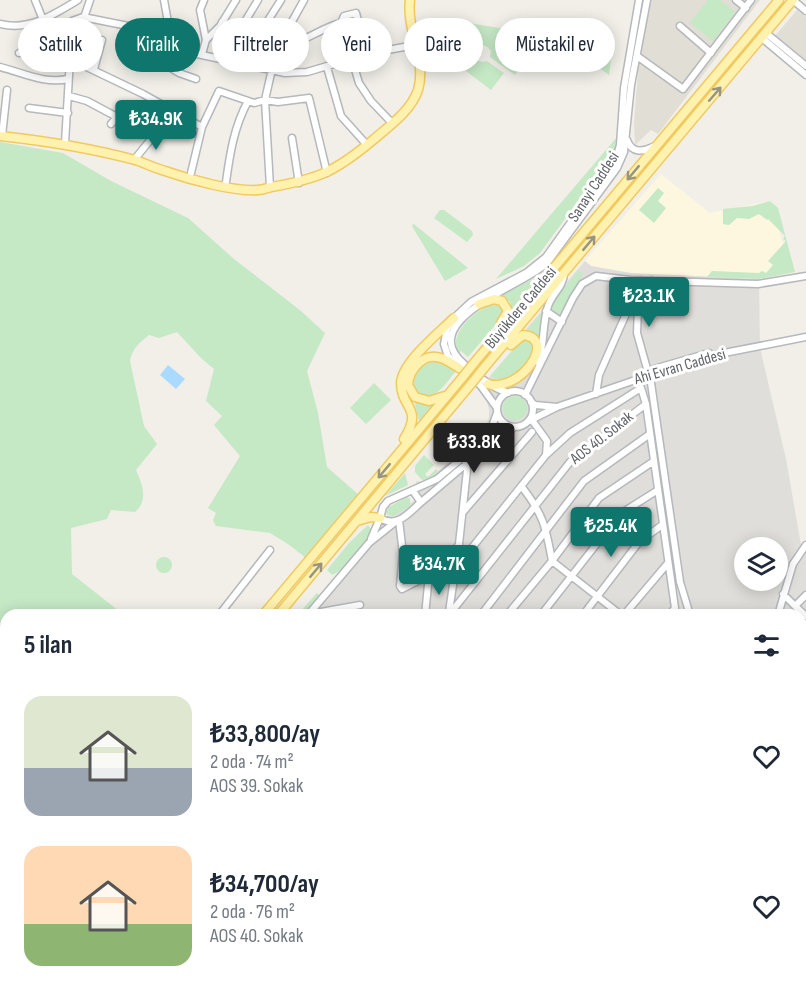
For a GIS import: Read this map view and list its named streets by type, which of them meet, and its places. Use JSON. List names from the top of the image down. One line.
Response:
{"streets":{"main road":["Büyükdere Caddesi"],"street":["Sanayi Caddesi","Ahi Evran Caddesi","AOS 40. Sokak"]},"crossings":[["Sanayi Caddesi","Ahi Evran Caddesi"]],"page":{"chip":["Satılık","Kiralık","Filtreler","Yeni","Daire","Müstakil ev"],"price":["₺34.9K","₺23.1K","₺33.8K","₺25.4K","₺34.7K"],"heading":"5 ilan","list":[{"name":"₺33,800/ay","note":"2 oda · 74 m² · AOS 39. Sokak"},{"name":"₺34,700/ay","note":"2 oda · 76 m² · AOS 40. Sokak"}]}}
